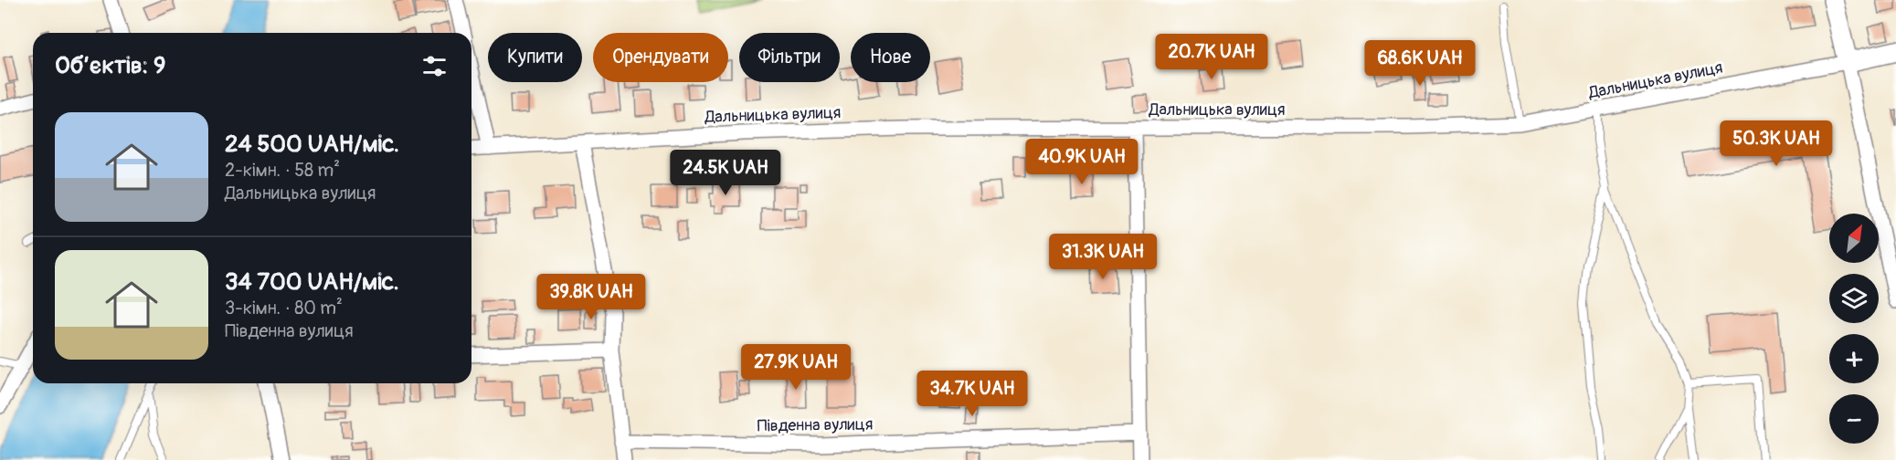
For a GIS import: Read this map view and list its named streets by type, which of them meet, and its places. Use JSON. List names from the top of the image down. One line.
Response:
{"streets":{"street":["Дальницька вулиця","Південна вулиця"]},"north":"top right","page":{"chip":["Купити","Орендувати","Фільтри","Нове"],"heading":"Об’єктів: 9","price":["20.7K UAH","68.6K UAH","50.3K UAH","40.9K UAH","24.5K UAH","31.3K UAH","39.8K UAH","27.9K UAH","34.7K UAH"],"list":[{"name":"24 500 UAH/міс.","note":"2-кімн. · 58 m² · Дальницька вулиця"},{"name":"34 700 UAH/міс.","note":"3-кімн. · 80 m² · Південна вулиця"}],"map_buttons":["+","−"]}}
